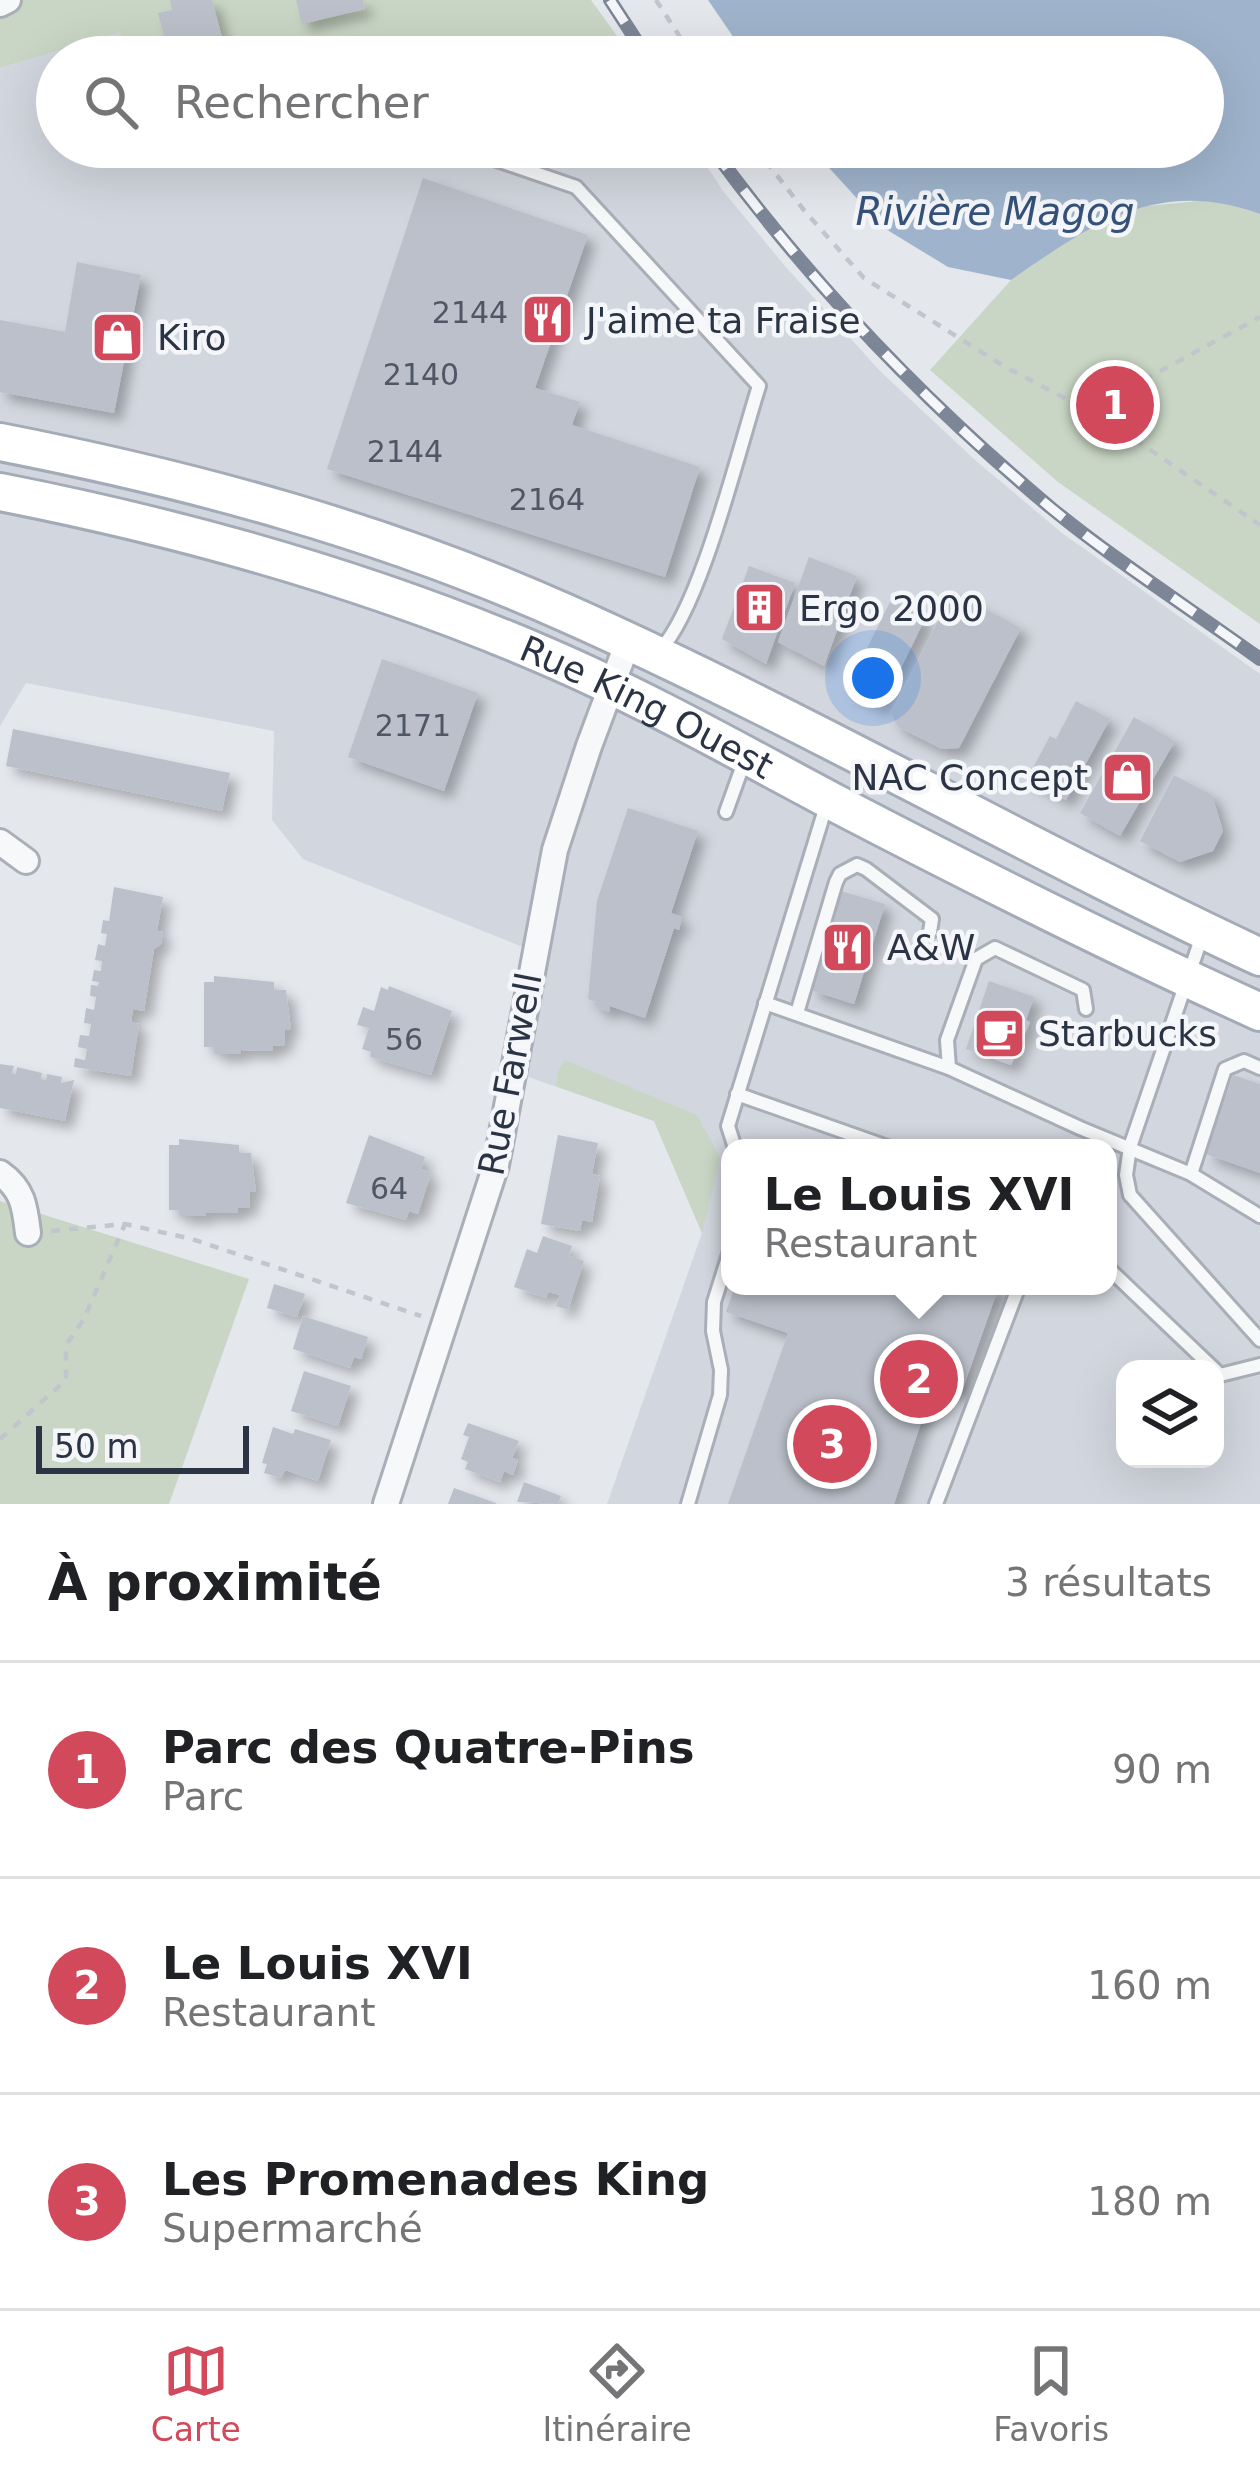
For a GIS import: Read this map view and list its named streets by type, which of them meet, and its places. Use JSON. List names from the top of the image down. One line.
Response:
{"streets":{"main road":["Rue King Ouest"],"street":["Rue Farwell"]},"crossings":[["Rue King Ouest","Rue Farwell"]],"water":["Rivière Magog"],"places":{"restaurant":["J'aime ta Fraise","A&W"],"shop":["Kiro","NAC Concept"],"building":["Ergo 2000"],"cafe":["Starbucks"]},"house_numbers":["2144","2140","2144","2164","2171","56","64"],"scale_bar":"50 m","page":{"search":"Rechercher","pins":["1","2","3"],"popup":["Le Louis XVI","Restaurant"],"scale":"50 m","heading":["À proximité","3 résultats"],"list":[{"mark":"1","name":"Parc des Quatre-Pins","note":"Parc","value":"90 m"},{"mark":"2","name":"Le Louis XVI","note":"Restaurant","value":"160 m"},{"mark":"3","name":"Les Promenades King","note":"Supermarché","value":"180 m"}],"nav":["Carte","Itinéraire","Favoris"]}}
